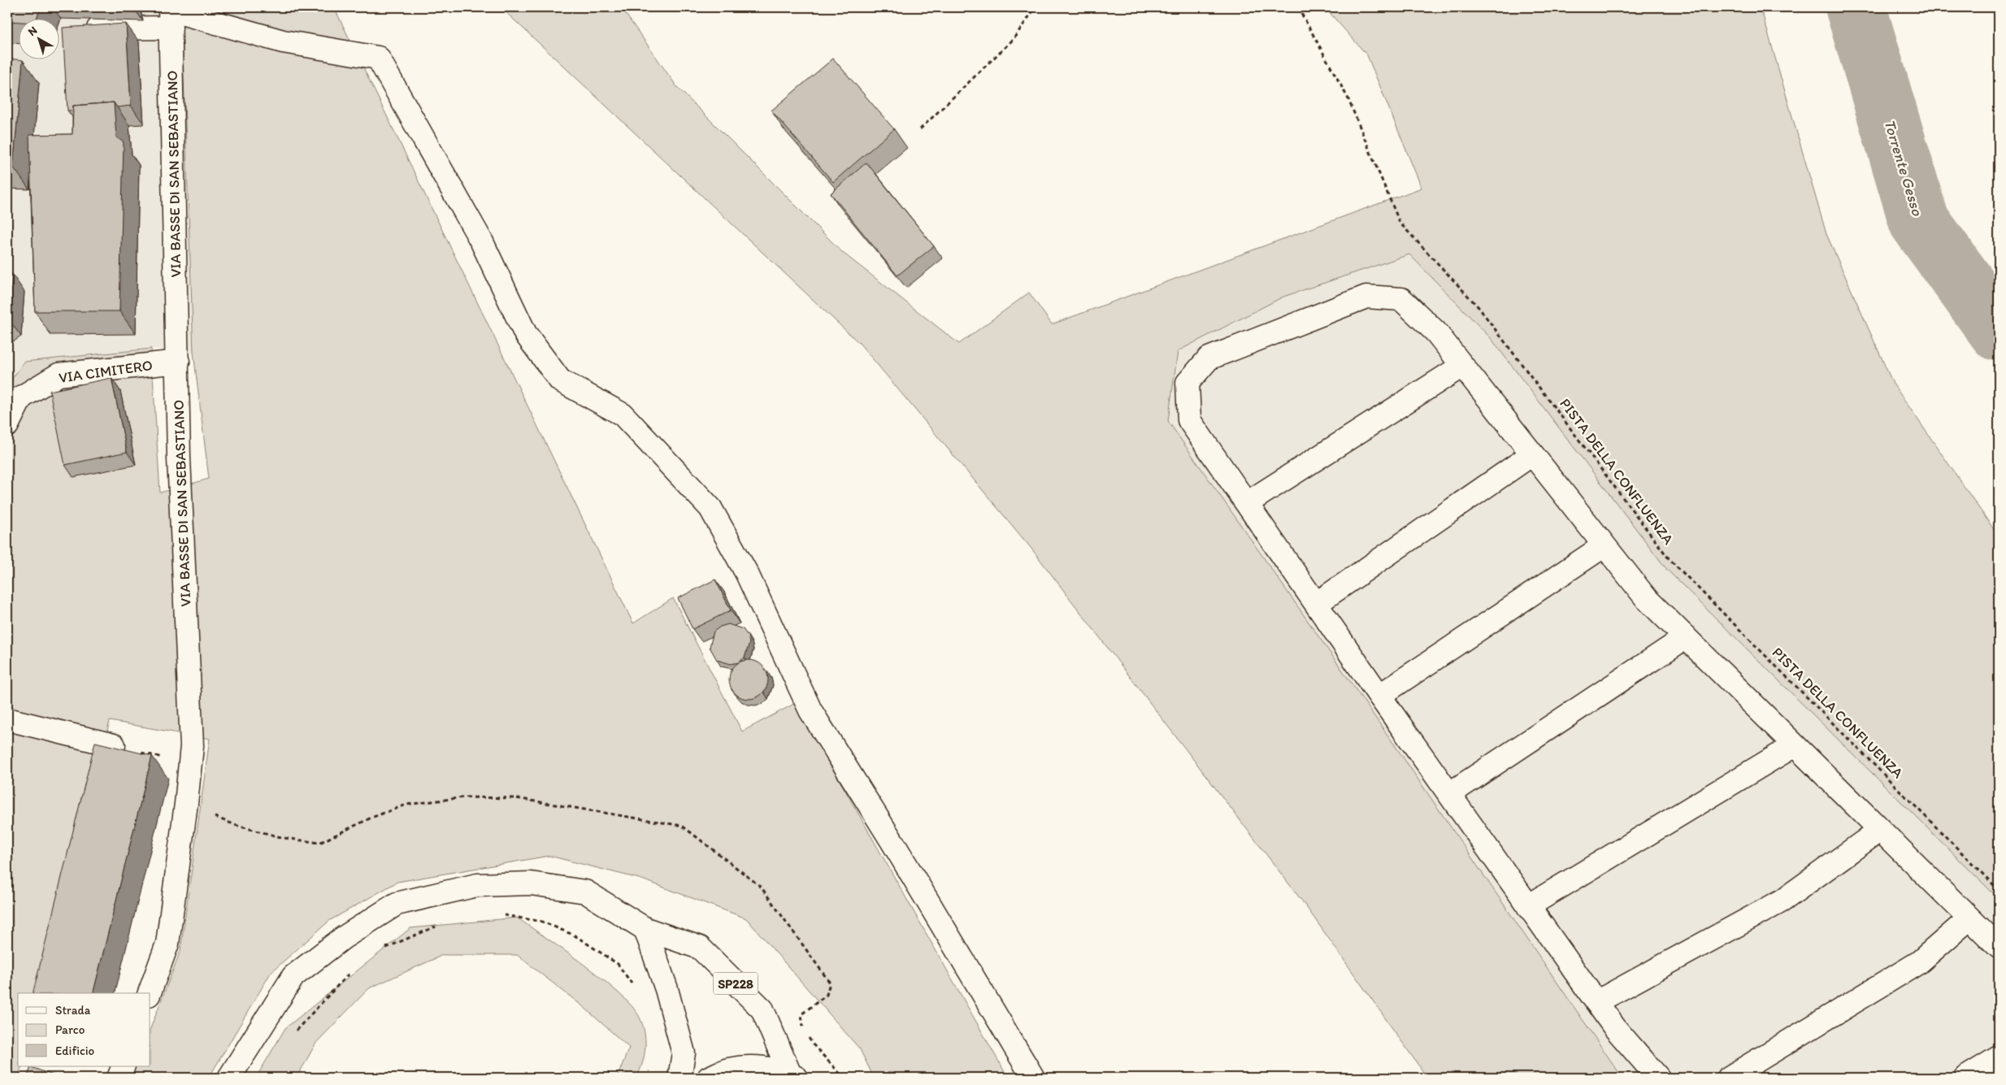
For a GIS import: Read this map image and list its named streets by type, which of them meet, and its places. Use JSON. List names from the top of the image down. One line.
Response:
{"streets":{"street":["VIA BASSE DI SAN SEBASTIANO","VIA CIMITERO","SP228"],"path":["PISTA DELLA CONFLUENZA"]},"crossings":[["VIA BASSE DI SAN SEBASTIANO","VIA CIMITERO"]],"water":["Torrente Gesso"],"legend":["Strada","Parco","Edificio"],"north":"top left"}
